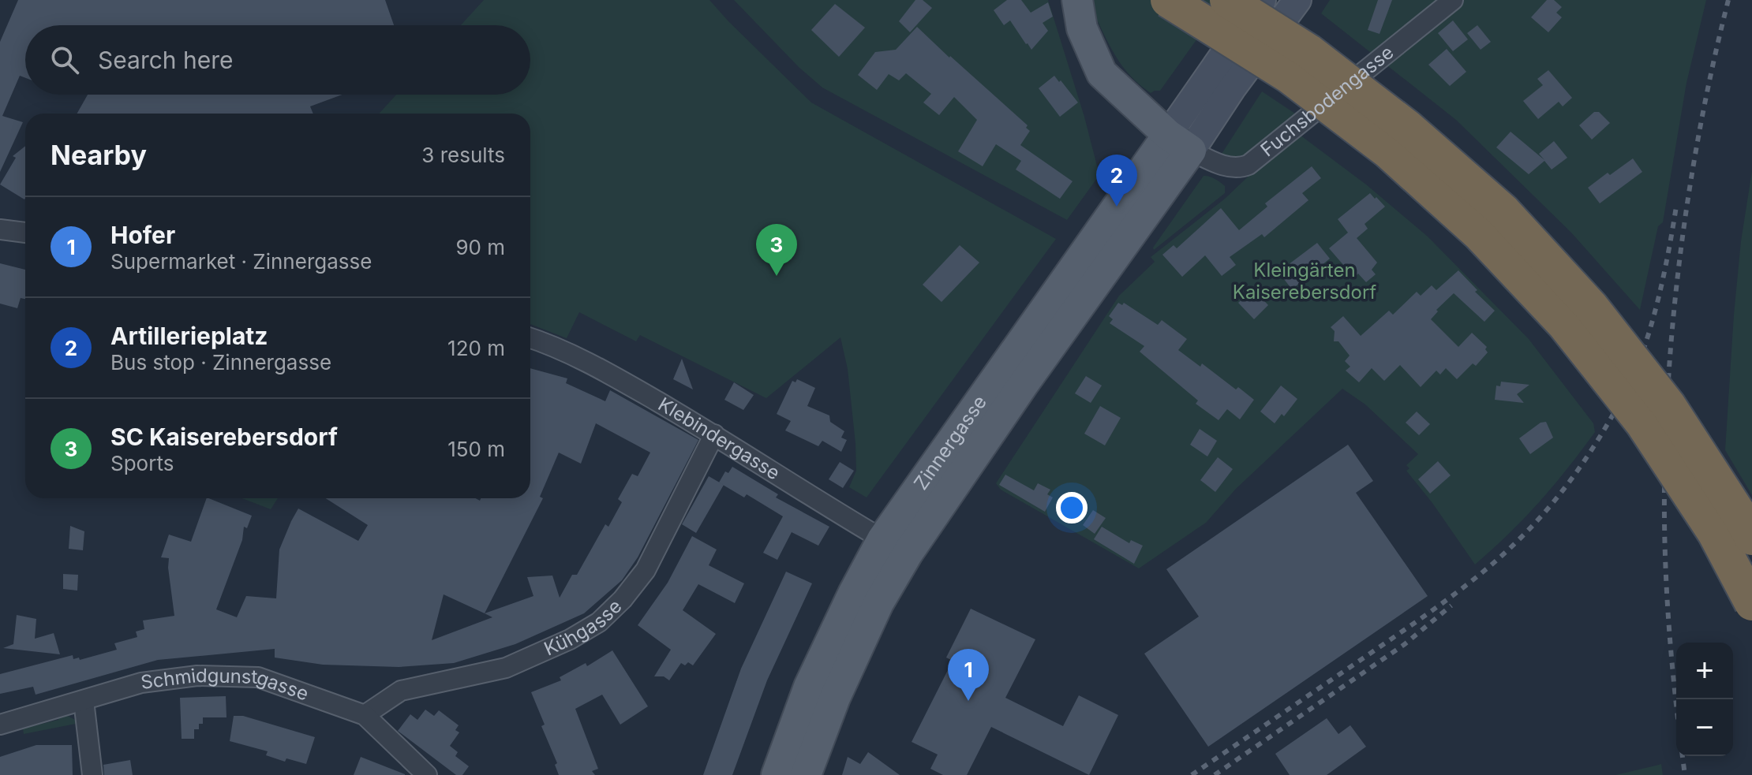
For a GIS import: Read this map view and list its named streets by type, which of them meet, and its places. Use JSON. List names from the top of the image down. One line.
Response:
{"streets":{"main road":["Zinnergasse"],"street":["Fuchsbodengasse","Klebindergasse","Kühgasse","Schmidgunstgasse"]},"crossings":[["Fuchsbodengasse","Zinnergasse"],["Klebindergasse","Zinnergasse"],["Klebindergasse","Kühgasse"],["Kühgasse","Schmidgunstgasse"]],"parks":["Kleingärten Kaiserebersdorf"],"page":{"search":"Search here","heading":["Nearby","3 results"],"pins":["2","3","1"],"list":[{"mark":"1","name":"Hofer","note":"Supermarket · Zinnergasse","value":"90 m"},{"mark":"2","name":"Artillerieplatz","note":"Bus stop · Zinnergasse","value":"120 m"},{"mark":"3","name":"SC Kaiserebersdorf","note":"Sports","value":"150 m"}],"map_buttons":["+","−"]}}
